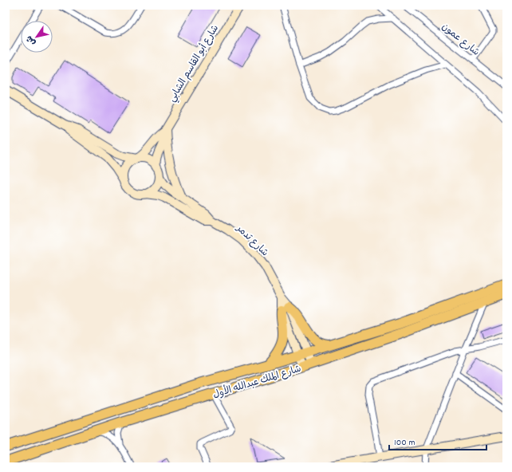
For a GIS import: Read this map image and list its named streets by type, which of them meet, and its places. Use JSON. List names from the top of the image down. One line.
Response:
{"streets":{"main road":["شارع الملك عبدالله الأول"],"street":["شارع عمون","شارع أبو القاسم الشابي","شارع تدمر"]},"crossings":[["شارع أبو القاسم الشابي","شارع تدمر"],["شارع تدمر","شارع الملك عبدالله الأول"]],"scale_bar":"100 m","north":"bottom left"}
